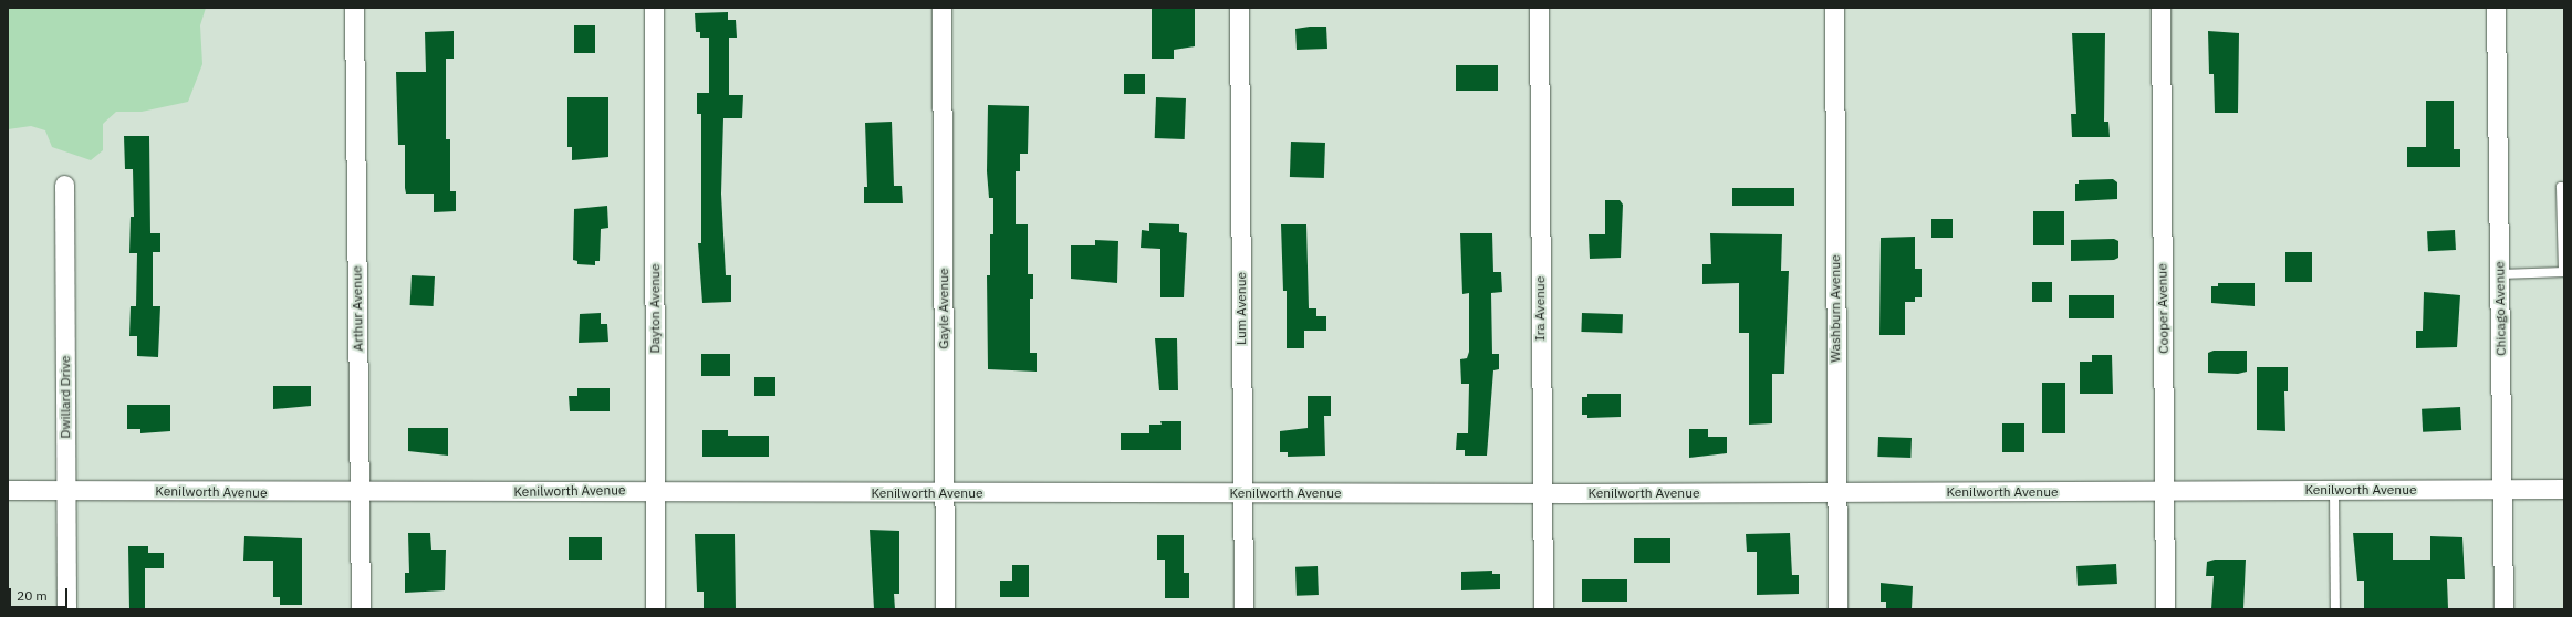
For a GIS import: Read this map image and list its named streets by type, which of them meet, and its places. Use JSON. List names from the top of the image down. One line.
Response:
{"streets":{"street":["Arthur Avenue","Dayton Avenue","Gayle Avenue","Lum Avenue","Ira Avenue","Washburn Avenue","Cooper Avenue","Chicago Avenue","Dwillard Drive","Kenilworth Avenue"]},"crossings":[["Arthur Avenue","Kenilworth Avenue"],["Dayton Avenue","Kenilworth Avenue"],["Gayle Avenue","Kenilworth Avenue"],["Lum Avenue","Kenilworth Avenue"],["Ira Avenue","Kenilworth Avenue"],["Washburn Avenue","Kenilworth Avenue"],["Cooper Avenue","Kenilworth Avenue"],["Chicago Avenue","Kenilworth Avenue"],["Dwillard Drive","Kenilworth Avenue"]],"scale_bar":"20 m"}
